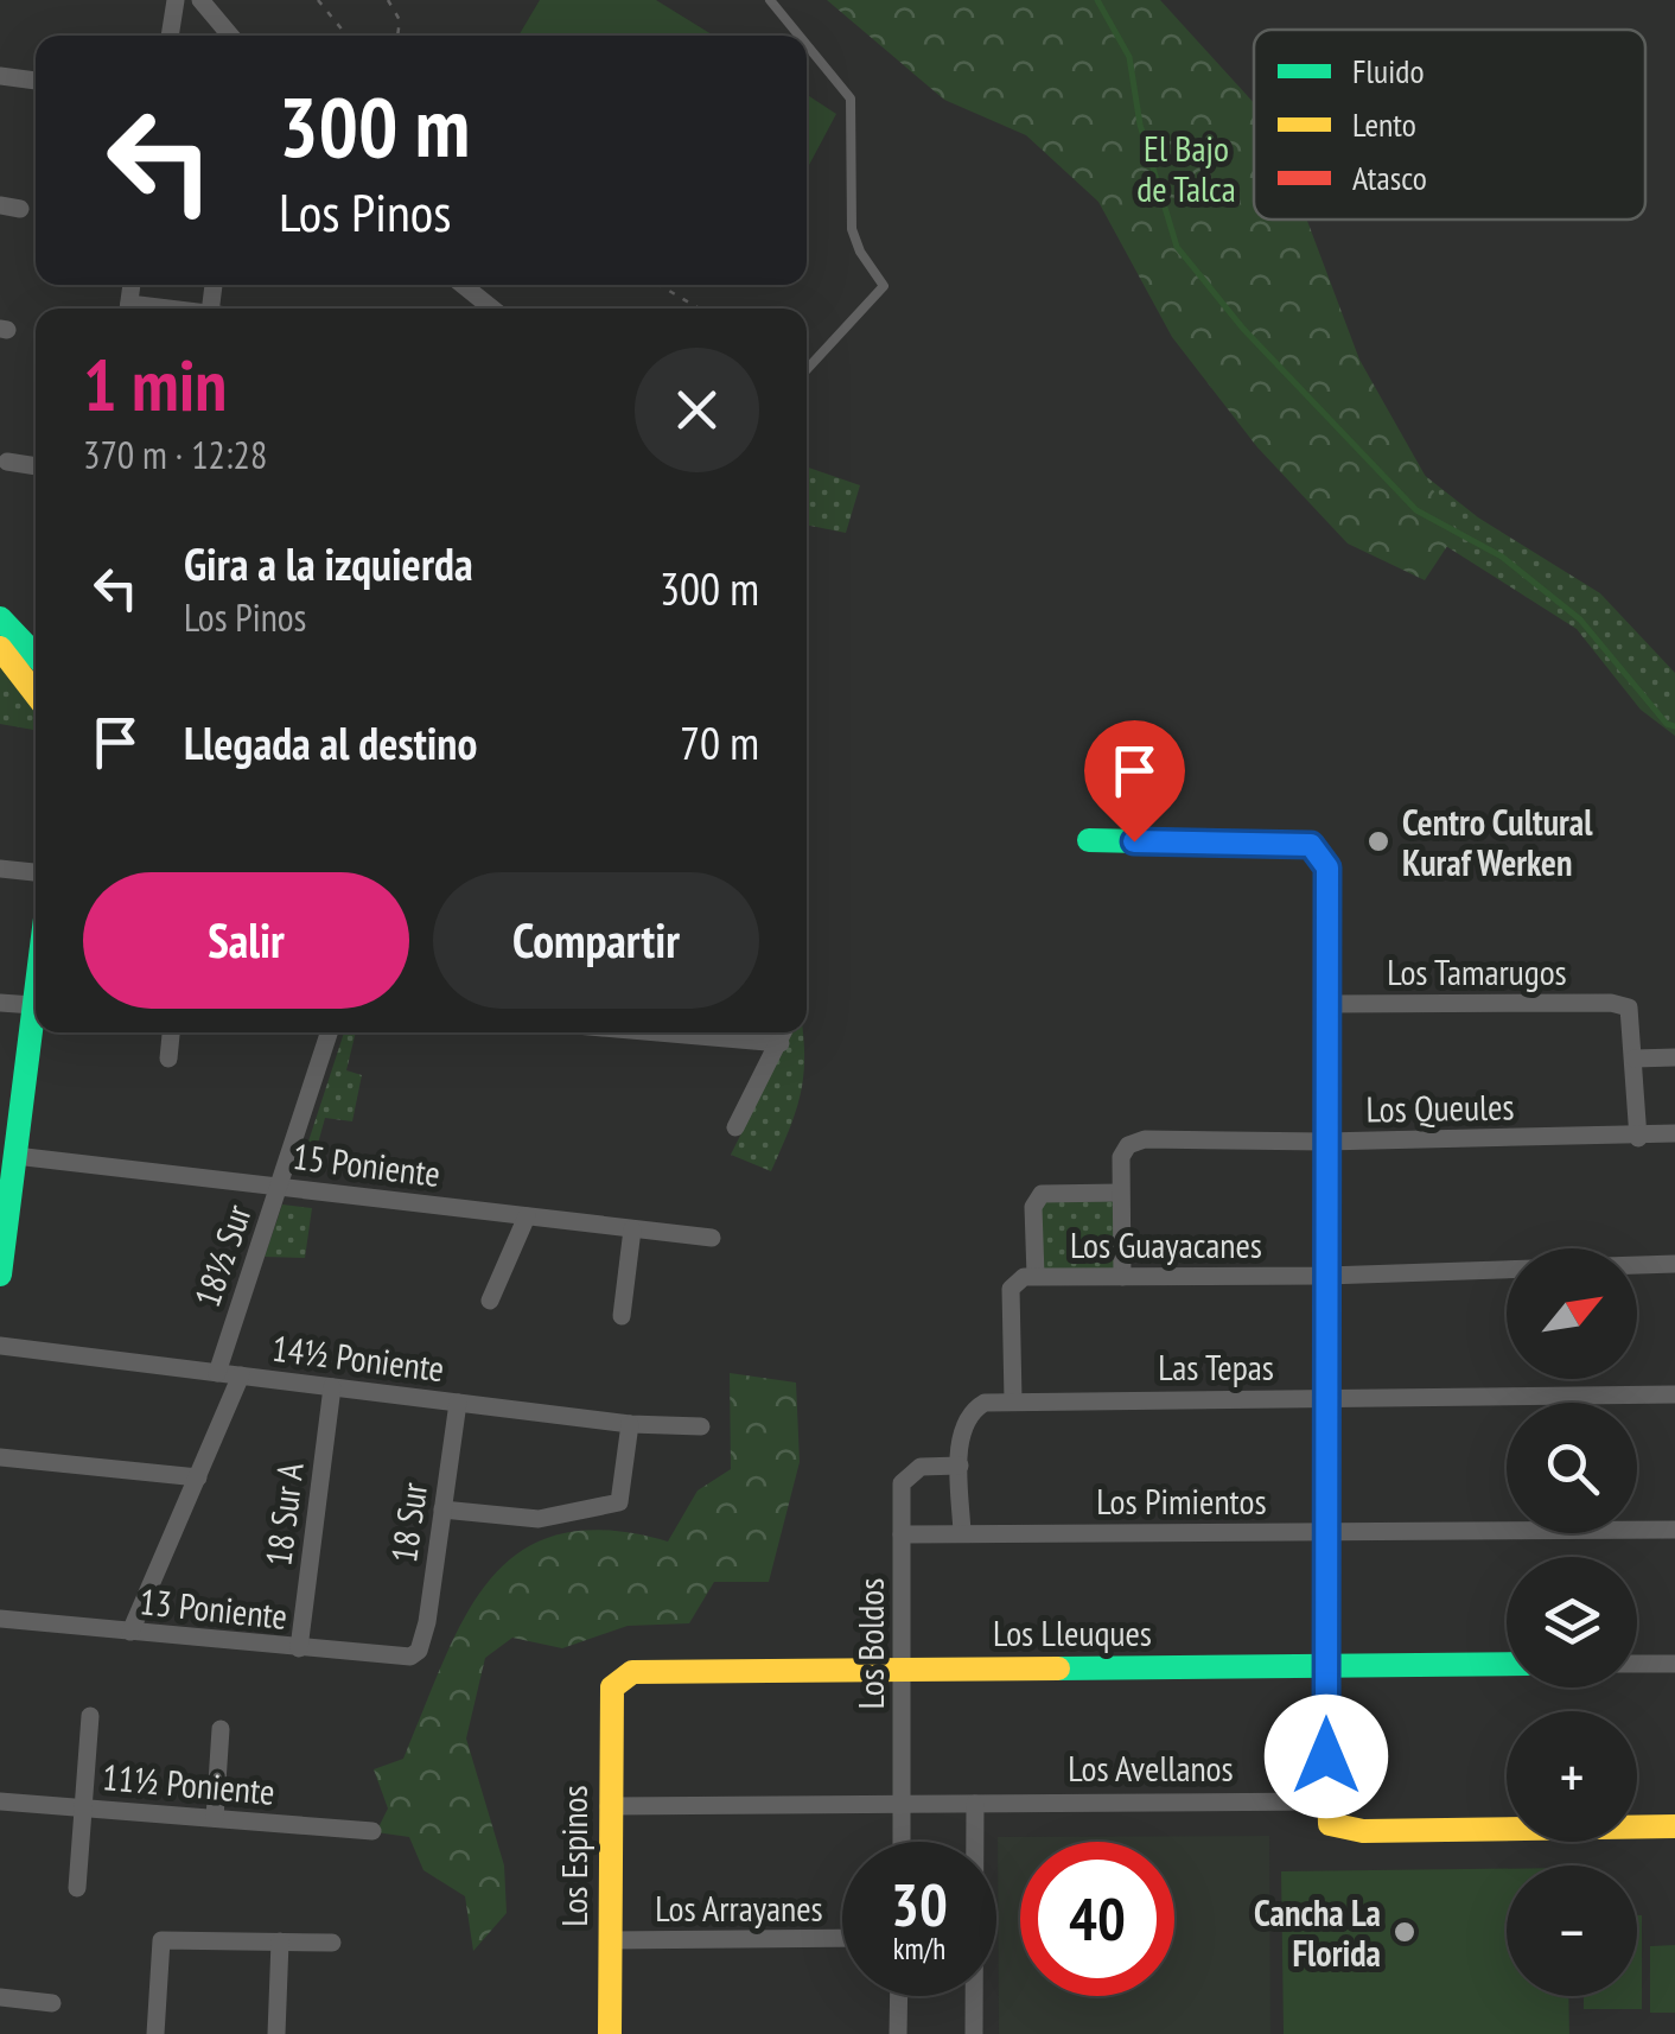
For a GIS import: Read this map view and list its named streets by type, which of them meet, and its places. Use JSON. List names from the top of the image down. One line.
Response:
{"streets":{"street":["Los Tamarugos","Los Queules","15 Poniente","Los Guayacanes","18½ Sur","14½ Poniente","Las Tepas","Los Pimientos","18 Sur A","18 Sur","13 Poniente","Los Lleuques","Los Boldos","Los Avellanos","11½ Poniente","Los Espinos","Los Arrayanes"]},"crossings":[["Los Queules","Los Guayacanes"],["15 Poniente","18½ Sur"],["Los Guayacanes","Las Tepas"],["18½ Sur","14½ Poniente"],["14½ Poniente","18 Sur A"],["14½ Poniente","18 Sur"],["Las Tepas","Los Boldos"],["Los Pimientos","Los Boldos"],["18 Sur A","13 Poniente"],["18 Sur","13 Poniente"],["Los Lleuques","Los Boldos"],["Los Lleuques","Los Espinos"],["Los Boldos","Los Avellanos"],["Los Avellanos","Los Espinos"],["Los Espinos","Los Arrayanes"]],"parks":["El Bajo de Talca"],"places":["Centro Cultural Kuraf Werken","Cancha La Florida"],"legend":["Fluido","Lento","Atasco"],"north":"top right","page":{"turn":["300 m","Los Pinos"],"heading":["1 min","370 m · 12:28"],"list":[{"name":"Gira a la izquierda","note":"Los Pinos","value":"300 m"},{"name":"Llegada al destino","value":"70 m"}],"buttons":["Salir","Compartir"],"map_buttons":["+","−"],"speed":"30 km/h","limit":"40"}}
